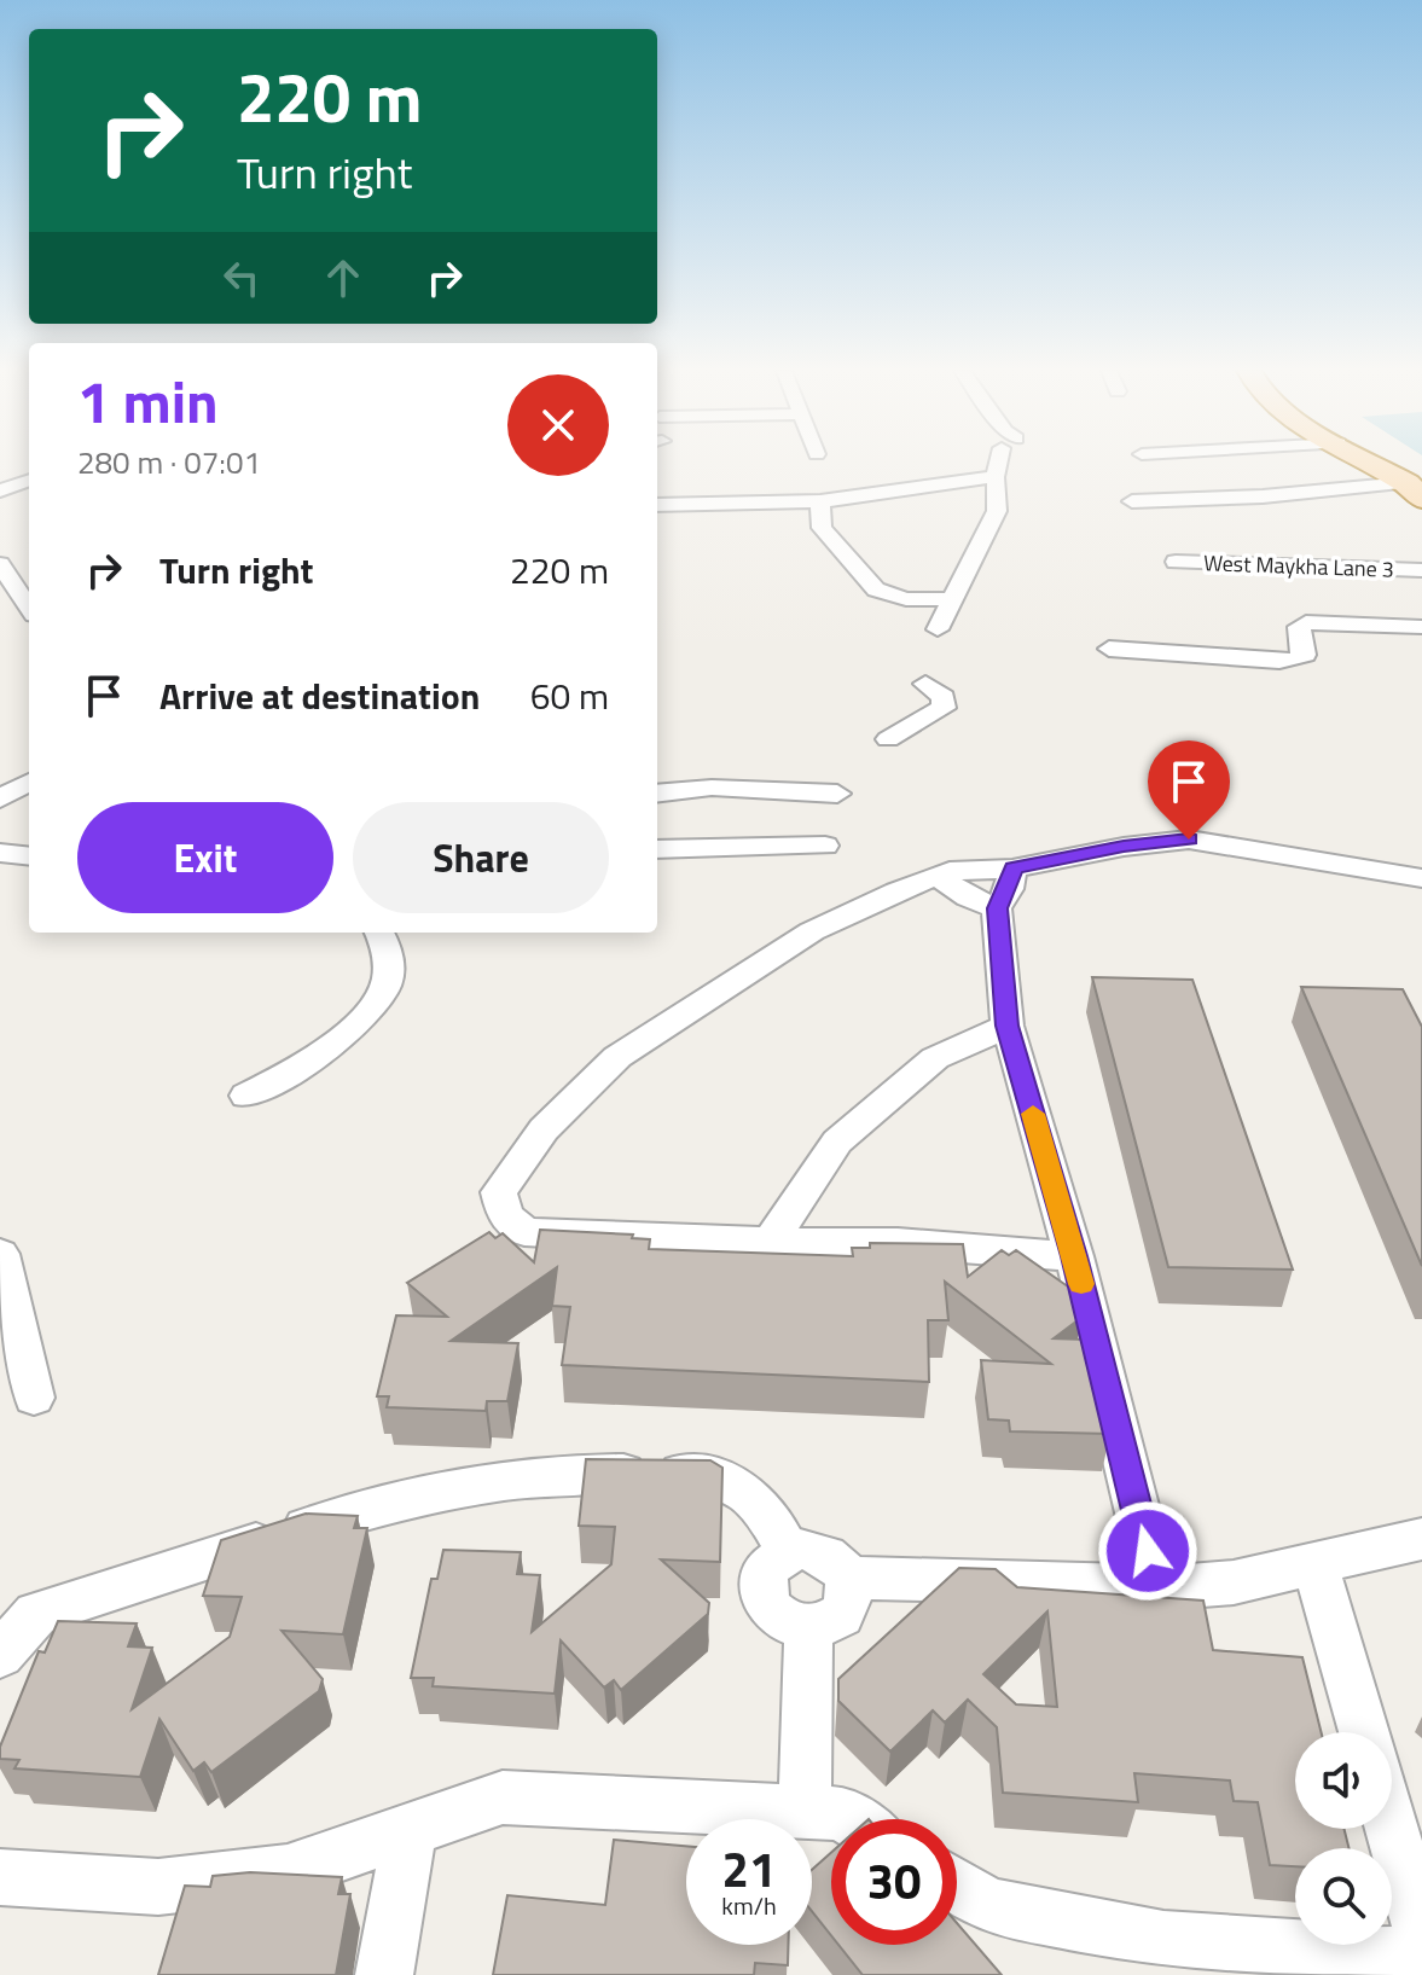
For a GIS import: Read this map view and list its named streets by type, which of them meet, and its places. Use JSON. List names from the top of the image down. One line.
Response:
{"streets":{"street":["West Maykha Lane 3"]},"page":{"turn":["220 m","Turn right"],"heading":["1 min","280 m · 07:01"],"list":[{"name":"Turn right","value":"220 m"},{"name":"Arrive at destination","value":"60 m"}],"buttons":["Exit","Share"],"speed":"21 km/h","limit":"30"}}
